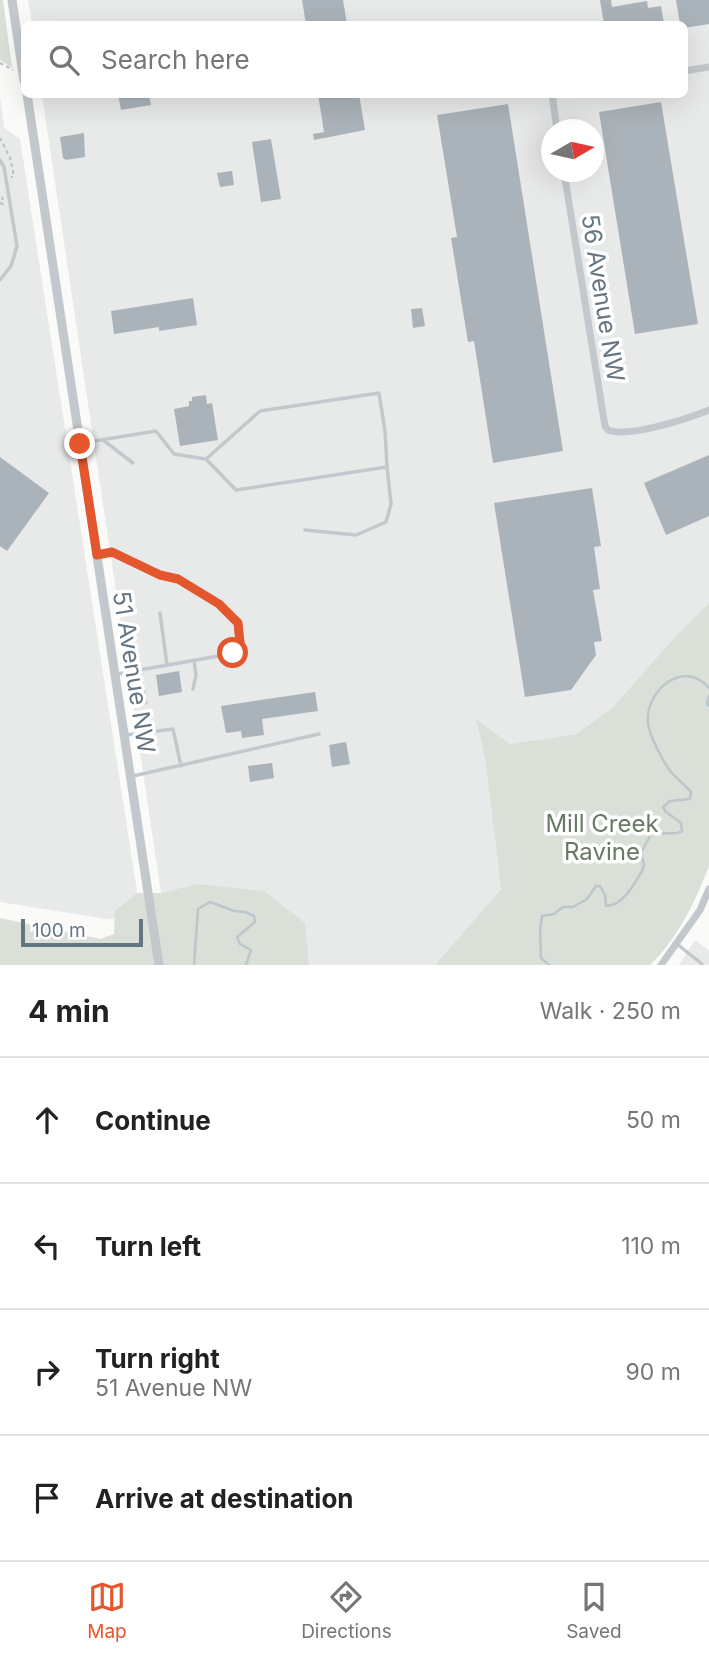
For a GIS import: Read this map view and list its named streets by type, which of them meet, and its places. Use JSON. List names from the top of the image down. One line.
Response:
{"streets":{"street":["56 Avenue NW","51 Avenue NW"]},"parks":["Mill Creek Ravine"],"scale_bar":"100 m","north":"right","page":{"search":"Search here","scale":"100 m","heading":["4 min","Walk · 250 m"],"list":[["Continue","50 m"],["Turn left","110 m"],["Turn right","51 Avenue NW","90 m"],"Arrive at destination"],"nav":["Map","Directions","Saved"]}}
